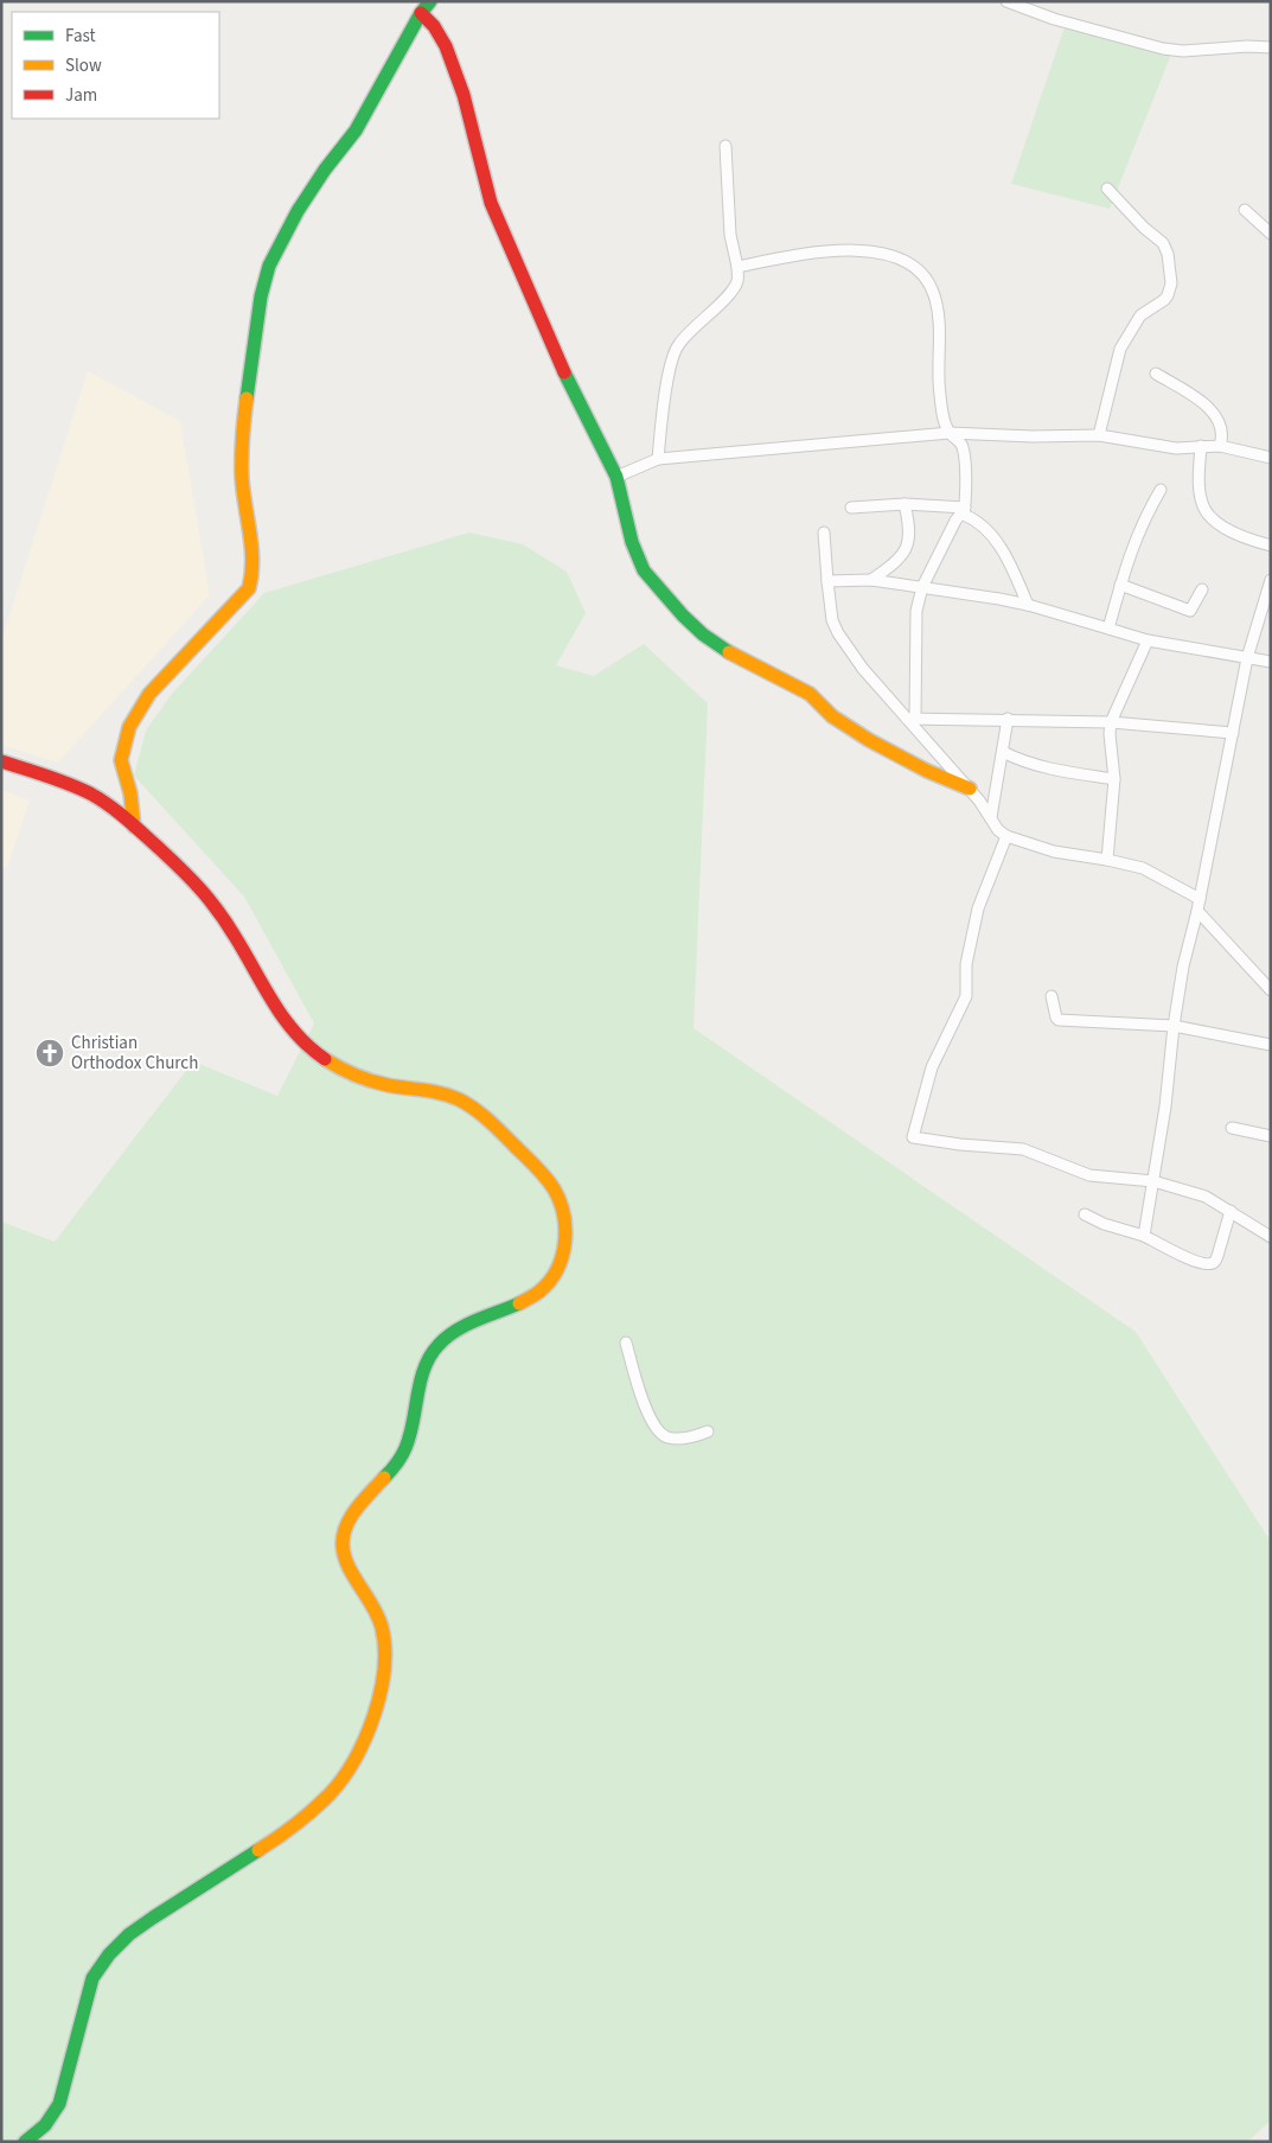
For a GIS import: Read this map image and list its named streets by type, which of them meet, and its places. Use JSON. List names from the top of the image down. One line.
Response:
{"places":{"church":["Christian Orthodox Church"]},"legend":["Fast","Slow","Jam"]}
